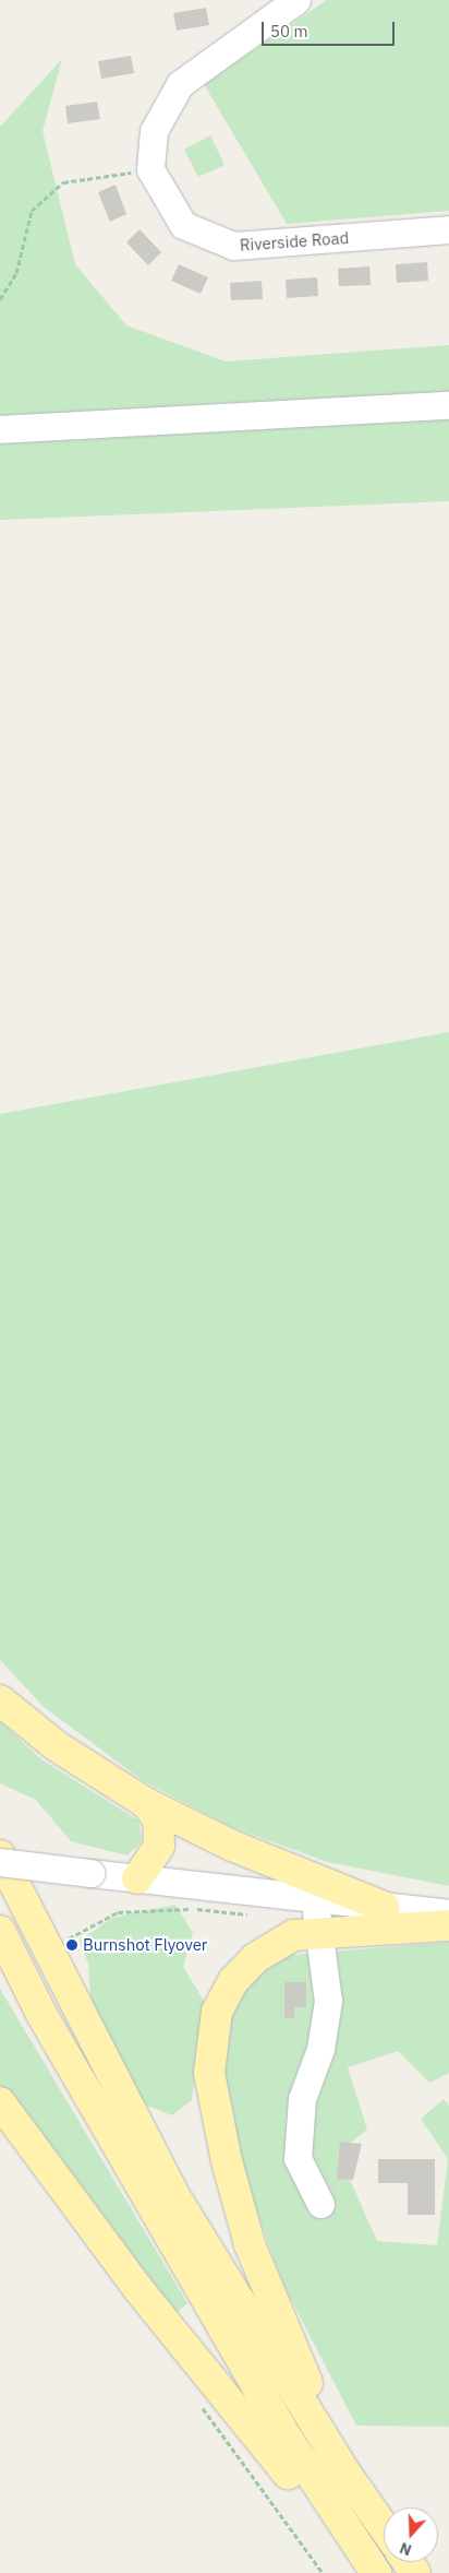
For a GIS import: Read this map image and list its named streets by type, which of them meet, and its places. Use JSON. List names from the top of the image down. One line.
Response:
{"streets":{"street":["Riverside Road"]},"places":["Burnshot Flyover"],"scale_bar":"50 m","north":"bottom"}
